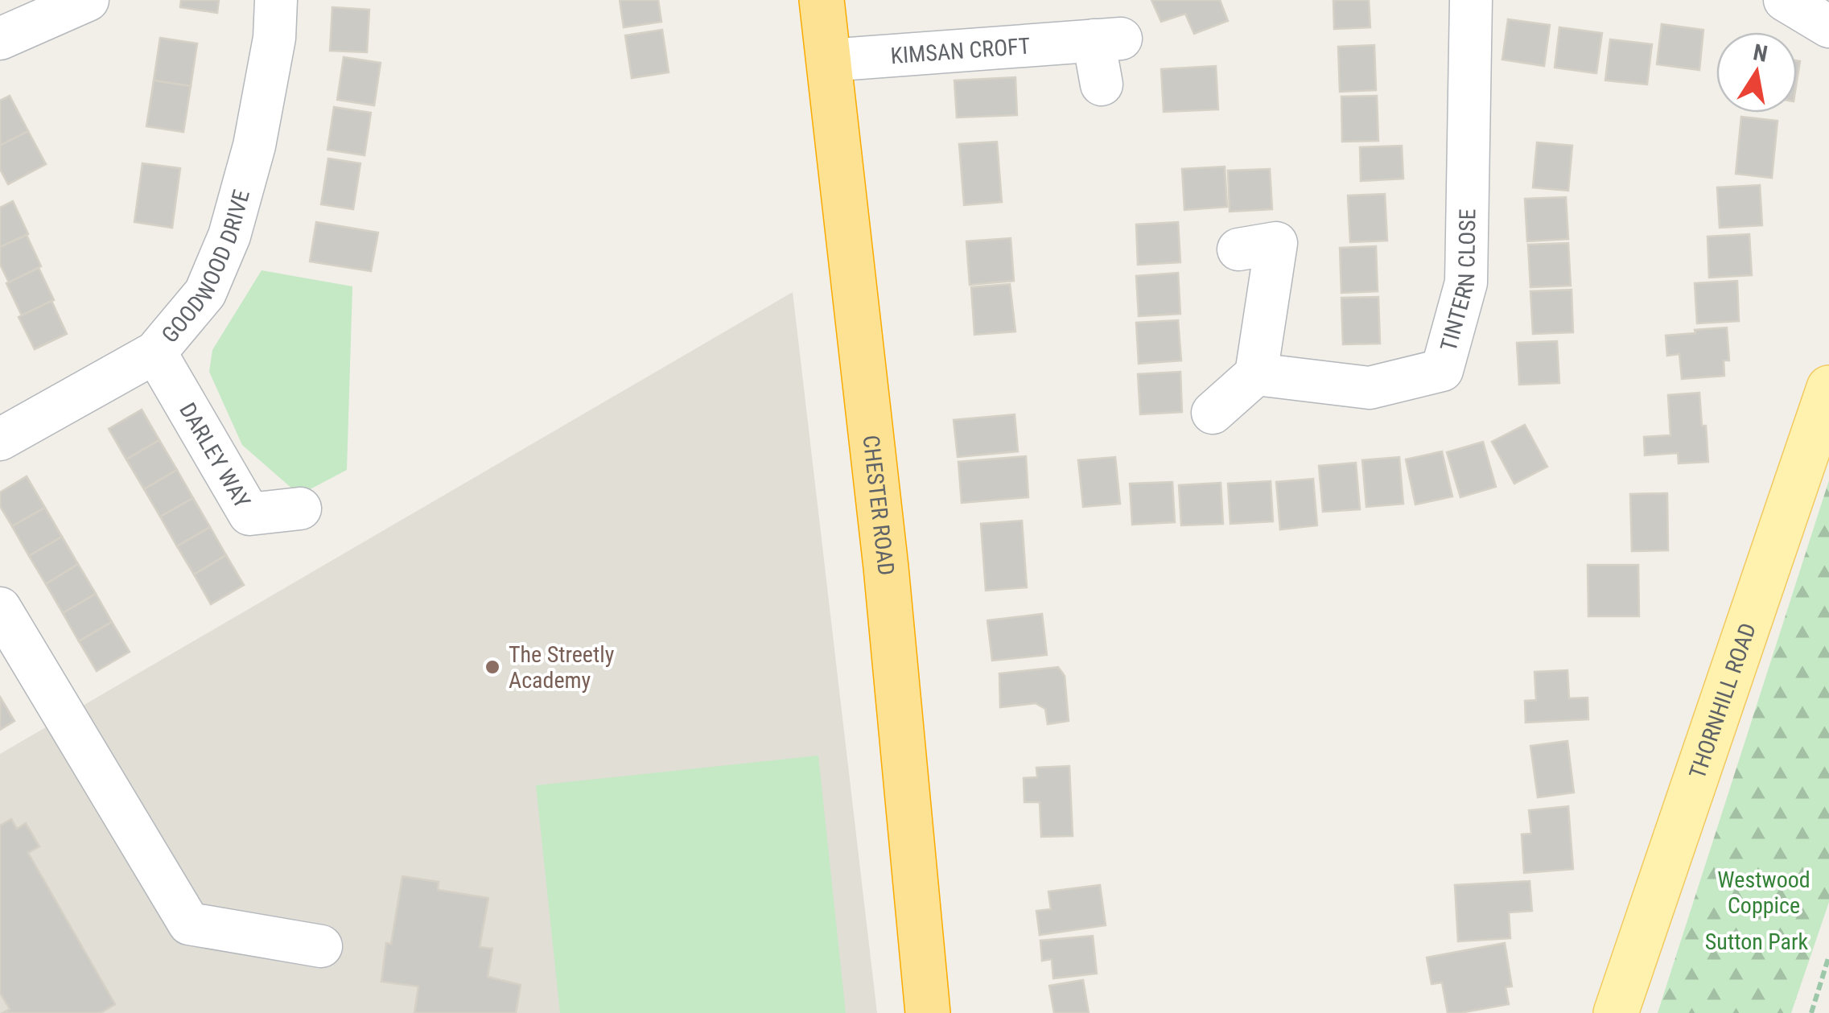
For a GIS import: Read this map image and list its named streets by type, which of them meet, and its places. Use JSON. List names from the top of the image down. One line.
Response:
{"streets":{"highway":["CHESTER ROAD"],"main road":["THORNHILL ROAD"],"street":["KIMSAN CROFT","GOODWOOD DRIVE","TINTERN CLOSE","DARLEY WAY"]},"crossings":[["KIMSAN CROFT","CHESTER ROAD"],["GOODWOOD DRIVE","DARLEY WAY"]],"parks":["Westwood Coppice","Sutton Park"],"places":["The Streetly Academy"],"north":"top"}
